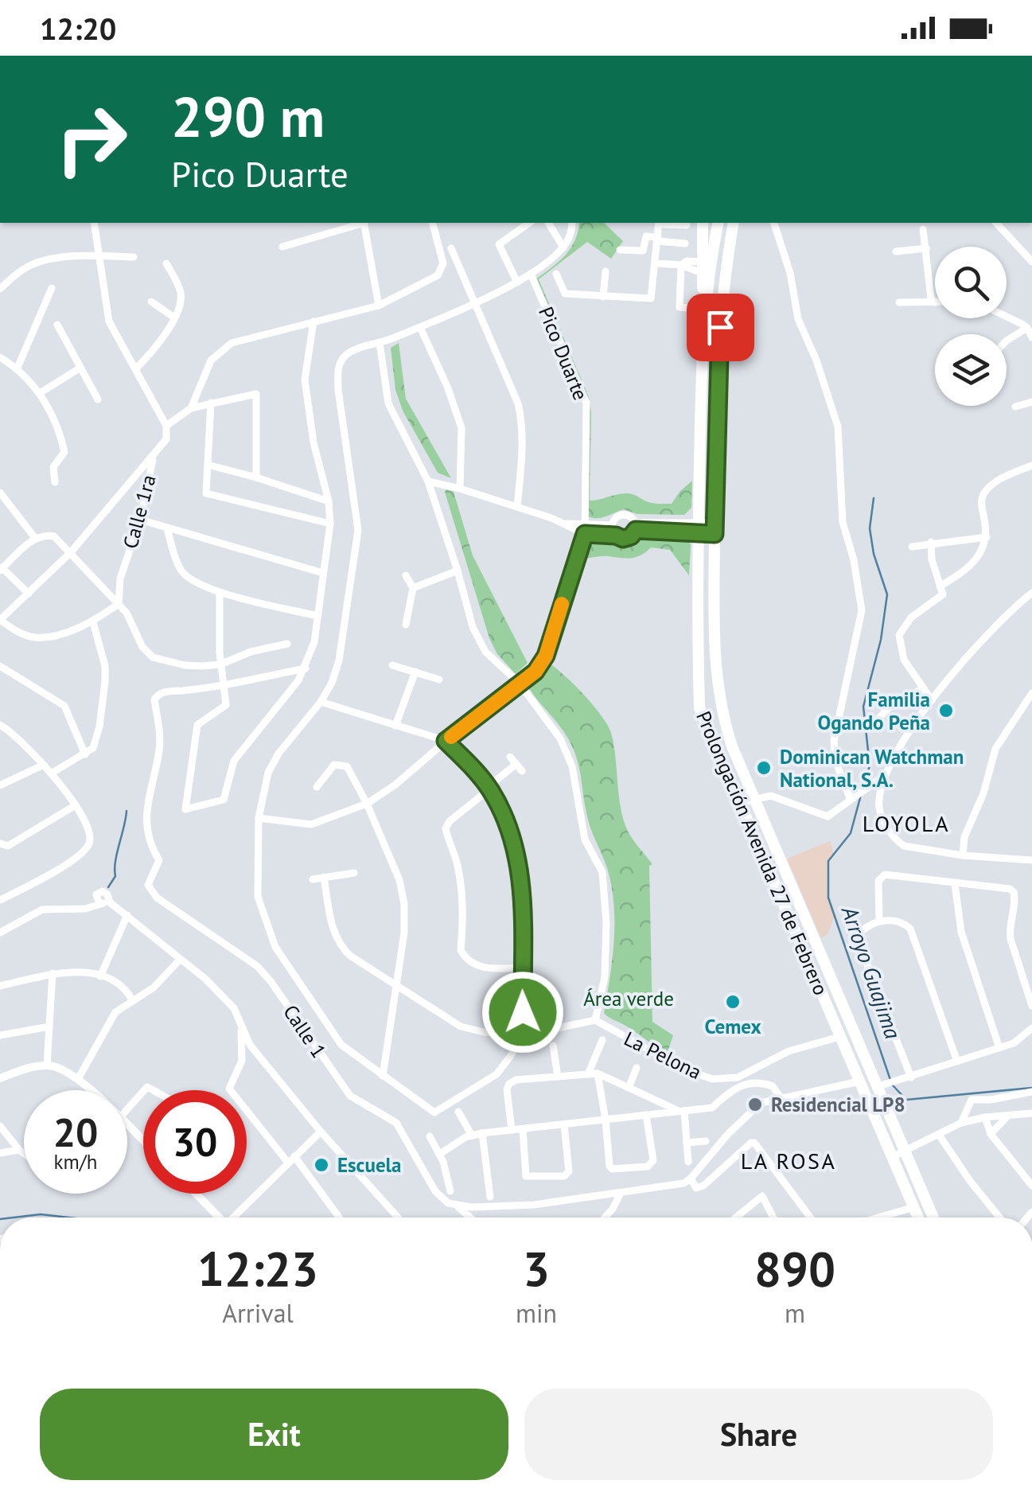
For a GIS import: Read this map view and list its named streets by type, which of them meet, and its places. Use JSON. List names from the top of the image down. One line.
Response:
{"streets":{"main road":["Prolongación Avenida 27 de Febrero"],"street":["Pico Duarte","Calle 1ra","Calle 1","La Pelona"]},"crossings":[["Prolongación Avenida 27 de Febrero","La Pelona"]],"districts":["LOYOLA","LA ROSA"],"water":["Arroyo Guajima"],"parks":["Área verde"],"places":["Familia Ogando Peña","Dominican Watchman National, S.A.","Cemex","Residencial LP8","Escuela"],"page":{"status":"12:20","turn":["290 m","Pico Duarte"],"speed":"20 km/h","limit":"30","eta":["12:23","Arrival","3","min","890","m"],"buttons":["Exit","Share"]}}
